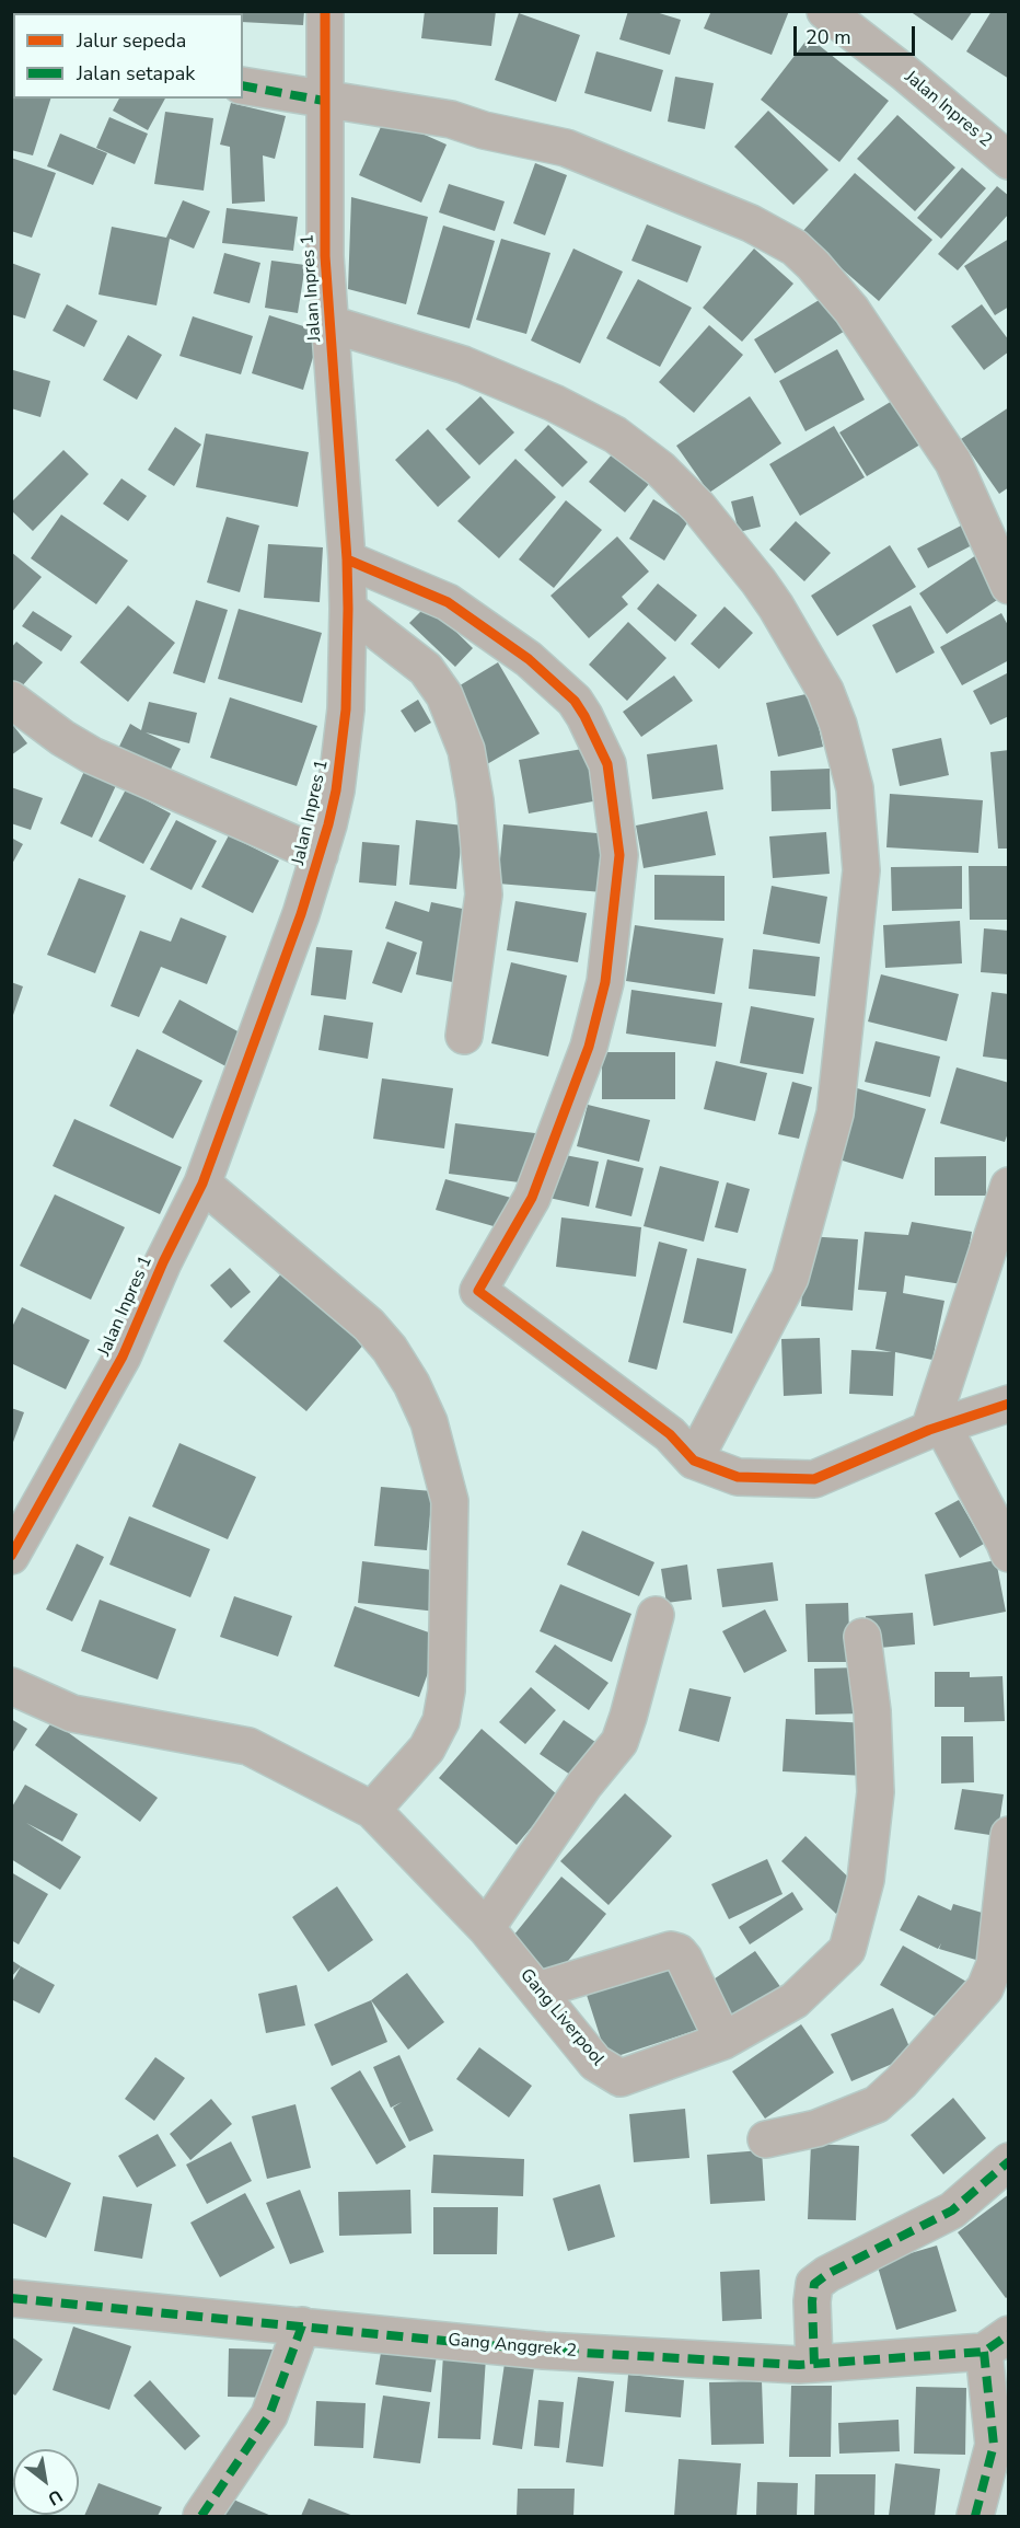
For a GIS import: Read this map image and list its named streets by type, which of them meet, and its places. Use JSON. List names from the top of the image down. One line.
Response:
{"streets":{"street":["Jalan Inpres 2","Jalan Inpres 1","Gang Liverpool","Gang Anggrek 2"]},"legend":["Jalur sepeda","Jalan setapak"],"scale_bar":"20 m","north":"bottom right"}
